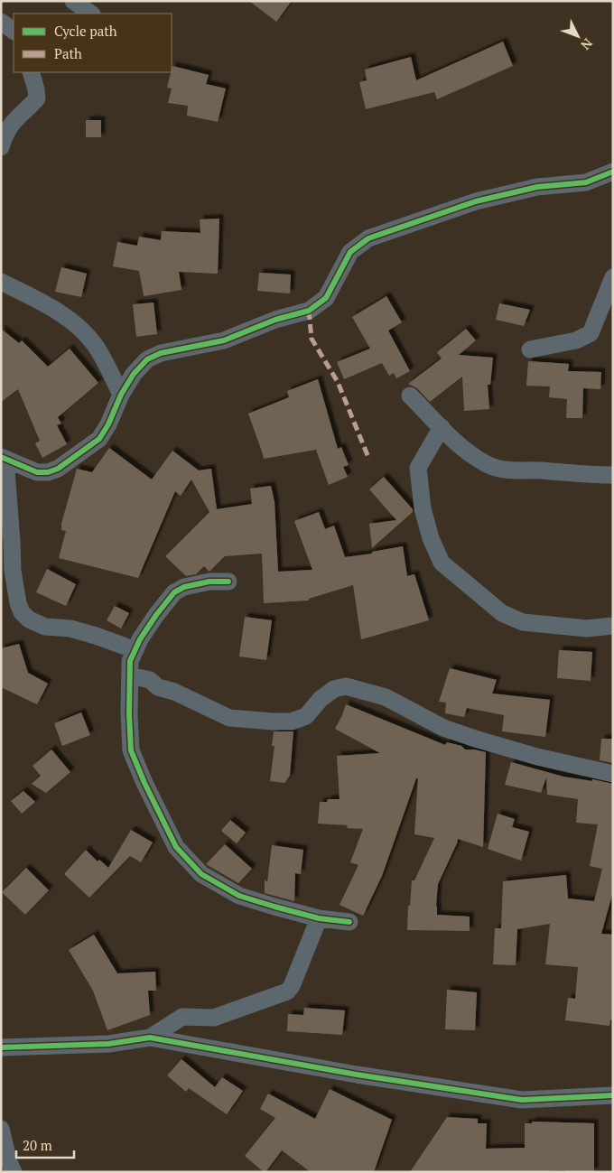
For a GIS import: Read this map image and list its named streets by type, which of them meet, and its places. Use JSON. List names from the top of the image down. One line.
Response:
{"legend":["Cycle path","Path"],"scale_bar":"20 m","north":"bottom right"}
